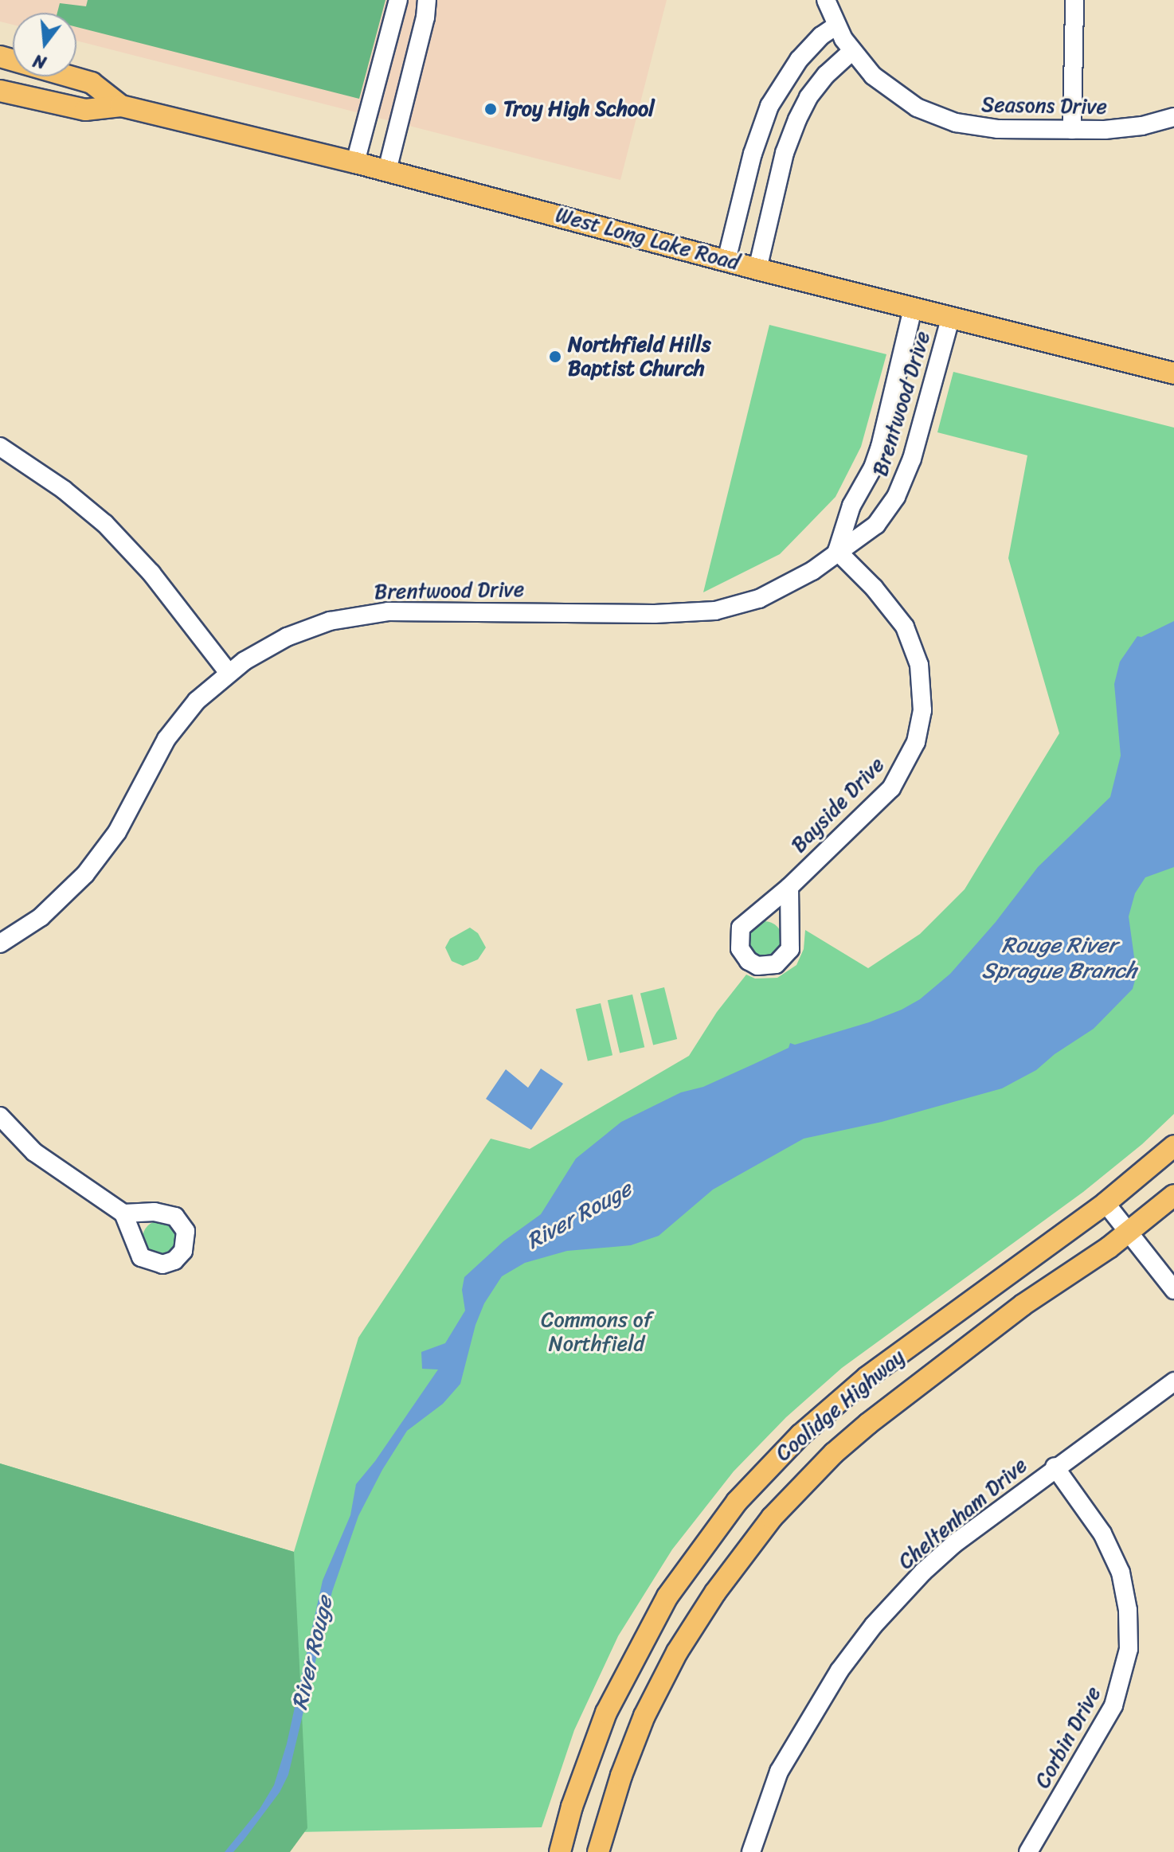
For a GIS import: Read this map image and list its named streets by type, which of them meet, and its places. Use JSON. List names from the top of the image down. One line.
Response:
{"streets":{"main road":["West Long Lake Road","Coolidge Highway"],"street":["Seasons Drive","Brentwood Drive","Bayside Drive","Cheltenham Drive","Corbin Drive"]},"crossings":[["West Long Lake Road","Brentwood Drive"],["Brentwood Drive","Bayside Drive"],["Cheltenham Drive","Corbin Drive"]],"water":["Rouge River Sprague Branch","River Rouge"],"parks":["Commons of Northfield"],"places":["Troy High School","Northfield Hills Baptist Church"],"north":"bottom"}
